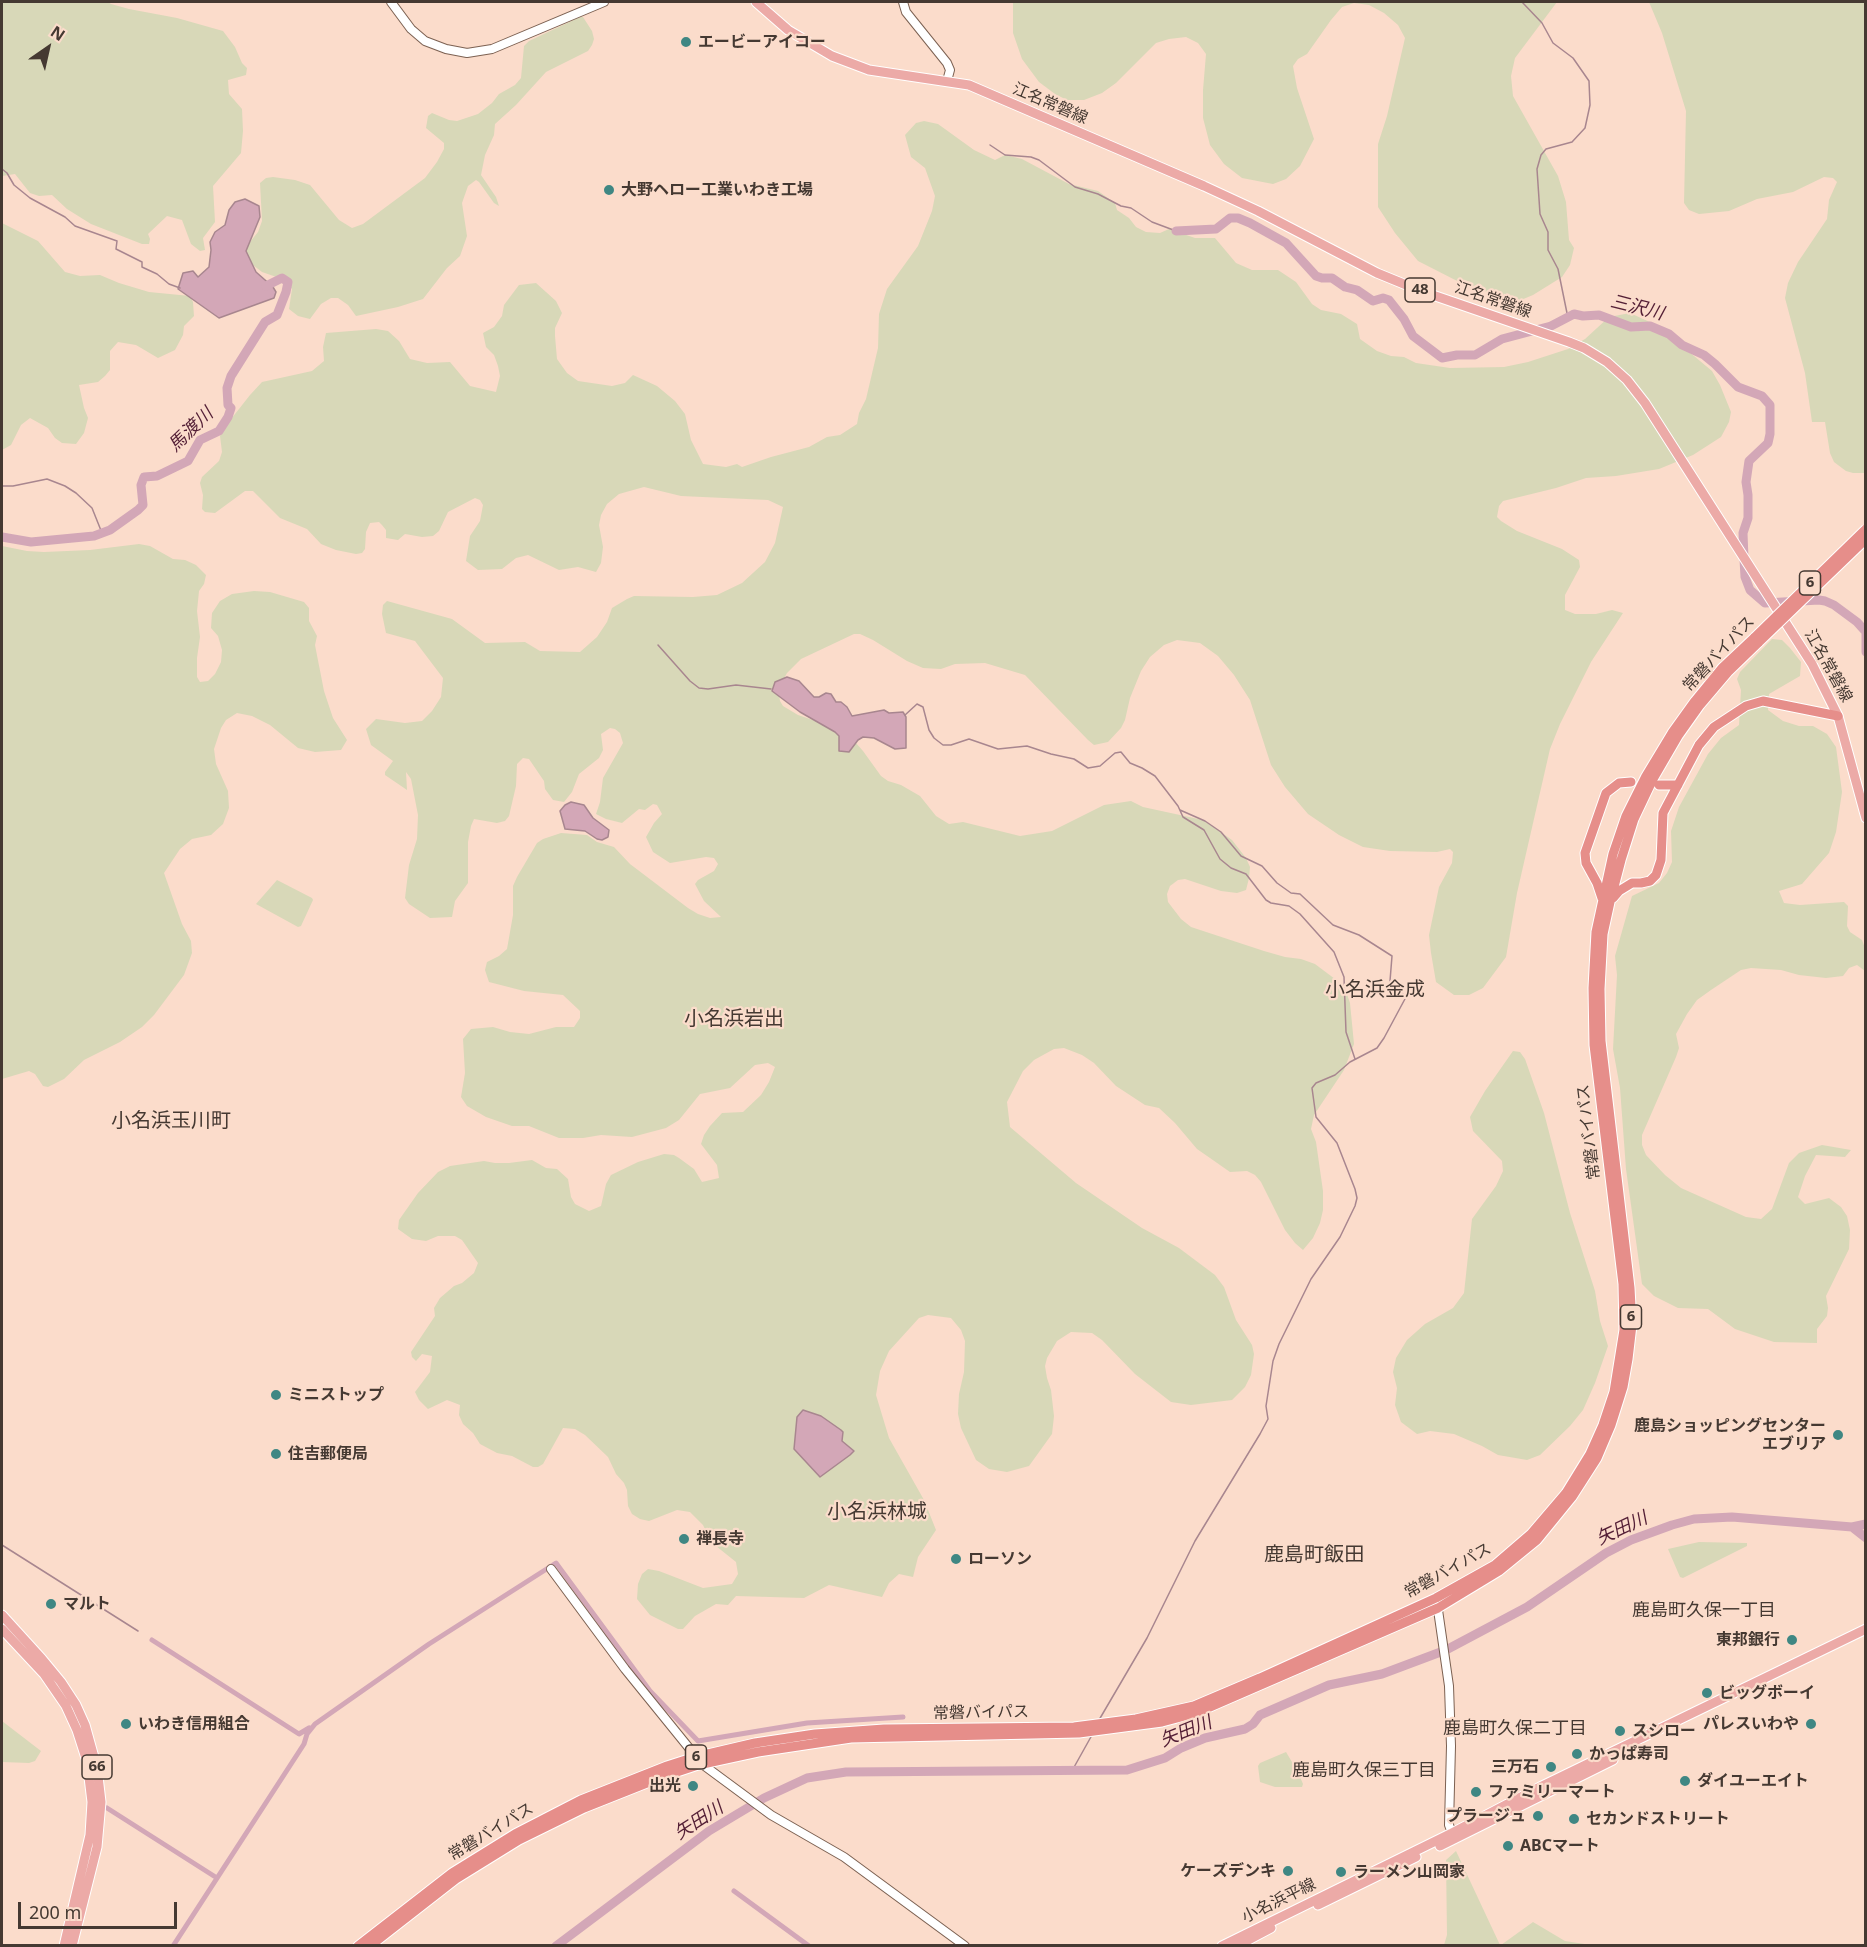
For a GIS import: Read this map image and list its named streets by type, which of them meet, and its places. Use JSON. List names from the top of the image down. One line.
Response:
{"streets":{"highway":["6","常磐バイパス"],"main road":["江名常磐線","48","66","小名浜平線"]},"districts":["小名浜金成","小名浜岩出","小名浜玉川町","小名浜林城","鹿島町飯田","鹿島町久保一丁目","鹿島町久保二丁目","鹿島町久保三丁目"],"water":["三沢川","馬渡川","矢田川"],"places":["エービーアイコー","大野ヘロー工業いわき工場","ミニストップ","鹿島ショッピングセンター エブリア","住吉郵便局","禅長寺","ローソン","マルト","東邦銀行","ビッグボーイ","いわき信用組合","パレスいわや","スシロー","かっぱ寿司","三万石","ダイユーエイト","出光","ファミリーマート","プラージュ","セカンドストリート","ABCマート","ケーズデンキ","ラーメン山岡家"],"scale_bar":"200 m","north":"top right"}
